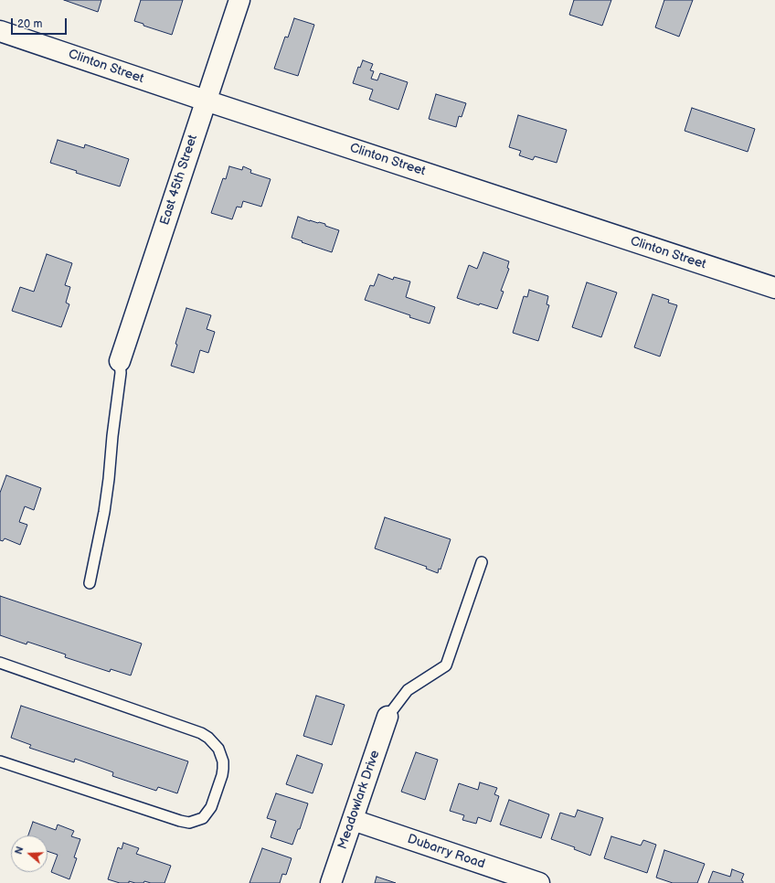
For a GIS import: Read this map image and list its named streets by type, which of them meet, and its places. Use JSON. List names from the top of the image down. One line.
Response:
{"streets":{"street":["Clinton Street","East 45th Street","Meadowlark Drive","Dubarry Road"]},"crossings":[["Clinton Street","East 45th Street"],["Meadowlark Drive","Dubarry Road"]],"scale_bar":"20 m","north":"left"}
